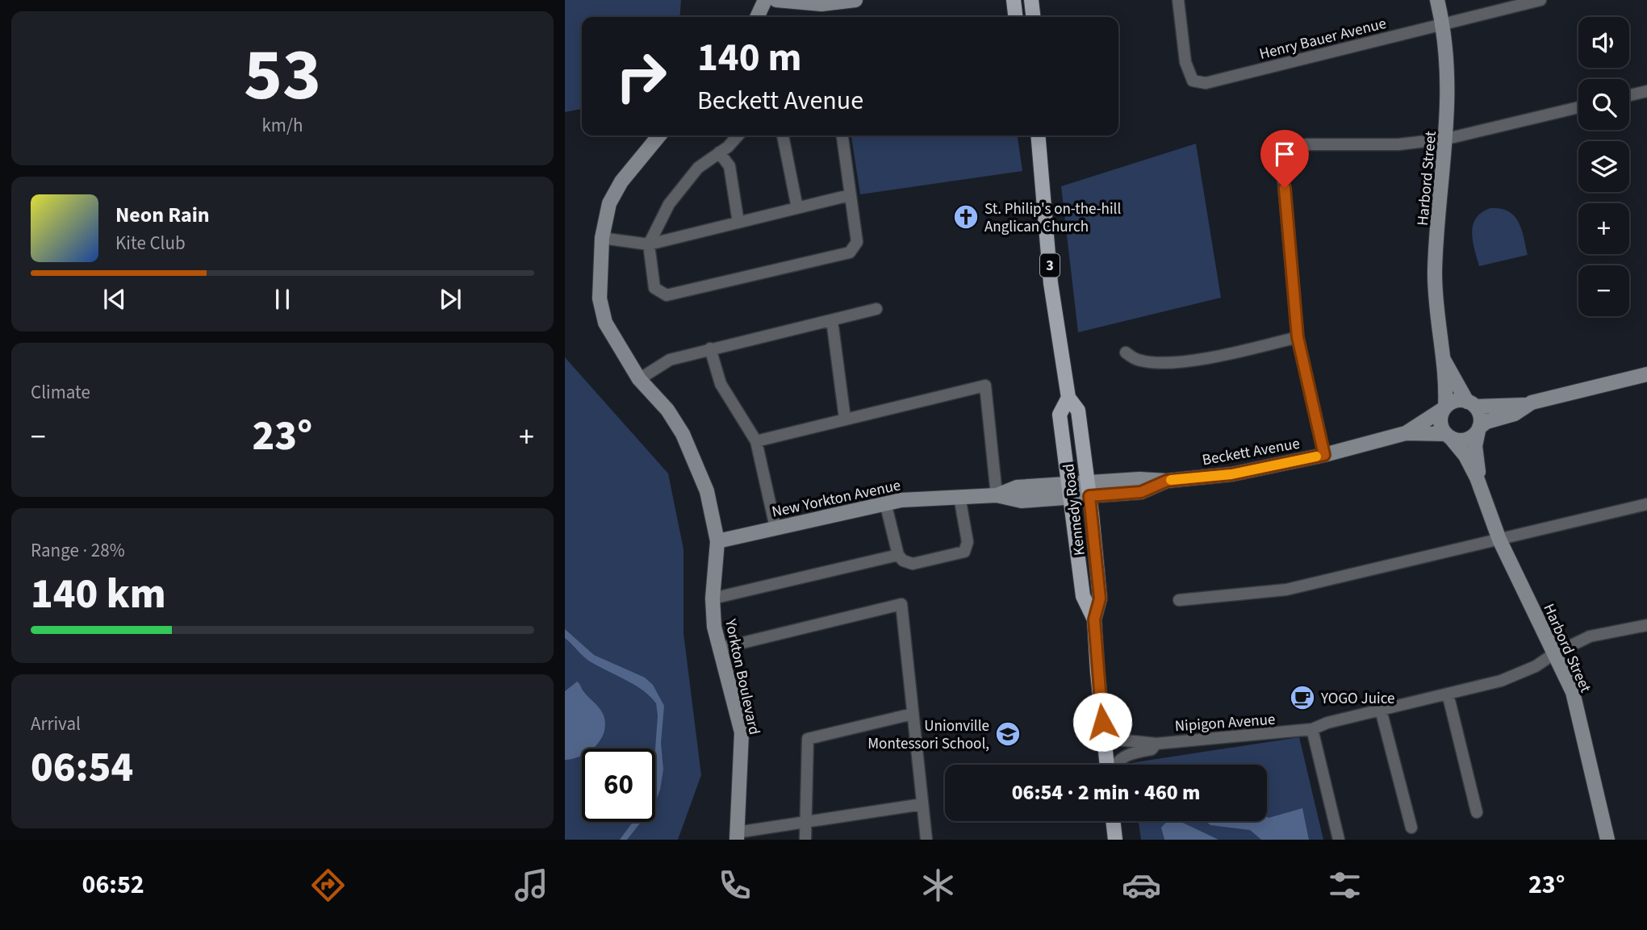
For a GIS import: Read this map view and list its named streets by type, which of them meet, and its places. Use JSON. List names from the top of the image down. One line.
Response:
{"streets":{"main road":["3","Kennedy Road"],"street":["Henry Bauer Avenue","Harbord Street","Beckett Avenue","New Yorkton Avenue","Yorkton Boulevard","Nipigon Avenue"]},"crossings":[["Henry Bauer Avenue","Harbord Street"],["Harbord Street","Beckett Avenue"],["Harbord Street","Nipigon Avenue"],["Beckett Avenue","New Yorkton Avenue"],["Beckett Avenue","Kennedy Road"],["New Yorkton Avenue","Kennedy Road"],["New Yorkton Avenue","Yorkton Boulevard"],["Kennedy Road","Nipigon Avenue"]],"places":{"church":["St. Philip's on-the-hill Anglican Church"],"cafe":["YOGO Juice"],"school or university":["Unionville Montessori School,"]},"page":{"tile":[["53","km/h"],"Climate",["Range · 28%","140 km"],["Arrival","06:54"]],"map_buttons":["+","−"],"turn":["140 m","Beckett Avenue"],"song":["Neon Rain","Kite Club"],"heat":["−","23°","+"],"limit":"60","trip":"06:54 · 2 min · 460 m","tabs":["06:52","23°"]}}
